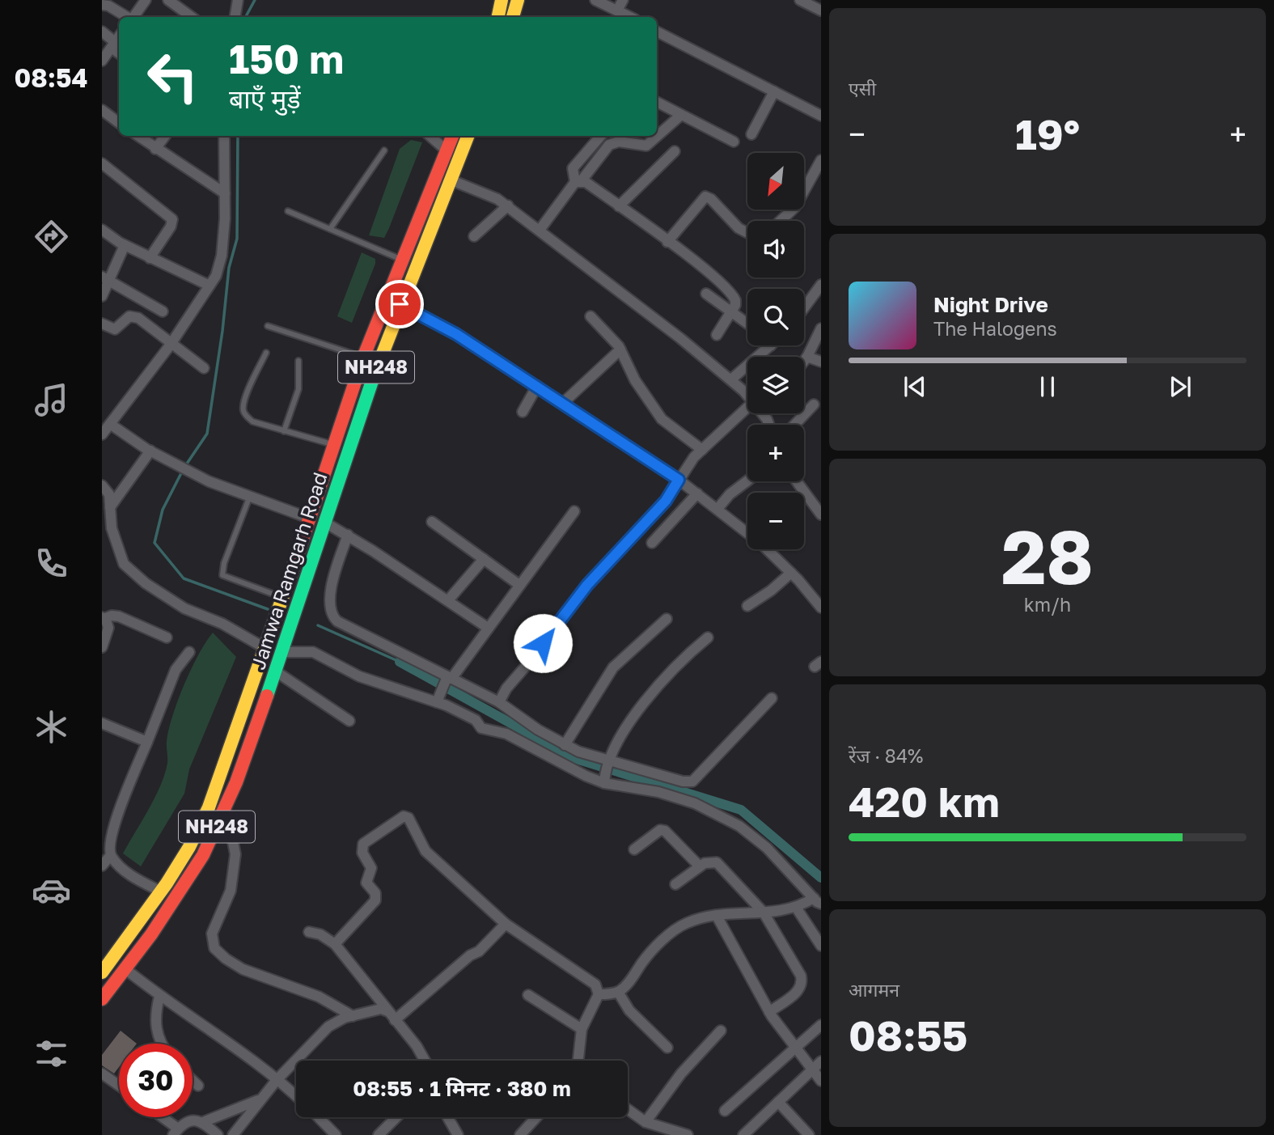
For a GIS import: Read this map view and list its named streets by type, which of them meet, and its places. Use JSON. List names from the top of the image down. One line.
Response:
{"streets":{"highway":["NH248","Jamwa Ramgarh Road"]},"north":"bottom left","page":{"tabs":"08:54","tile":["एसी",["28","km/h"],["रेंज · 84%","420 km"],["आगमन","08:55"]],"turn":["150 m","बाएँ मुड़ें"],"heat":["−","19°","+"],"map_buttons":["+","−"],"song":["Night Drive","The Halogens"],"limit":"30","trip":"08:55 · 1 मिनट · 380 m"}}
